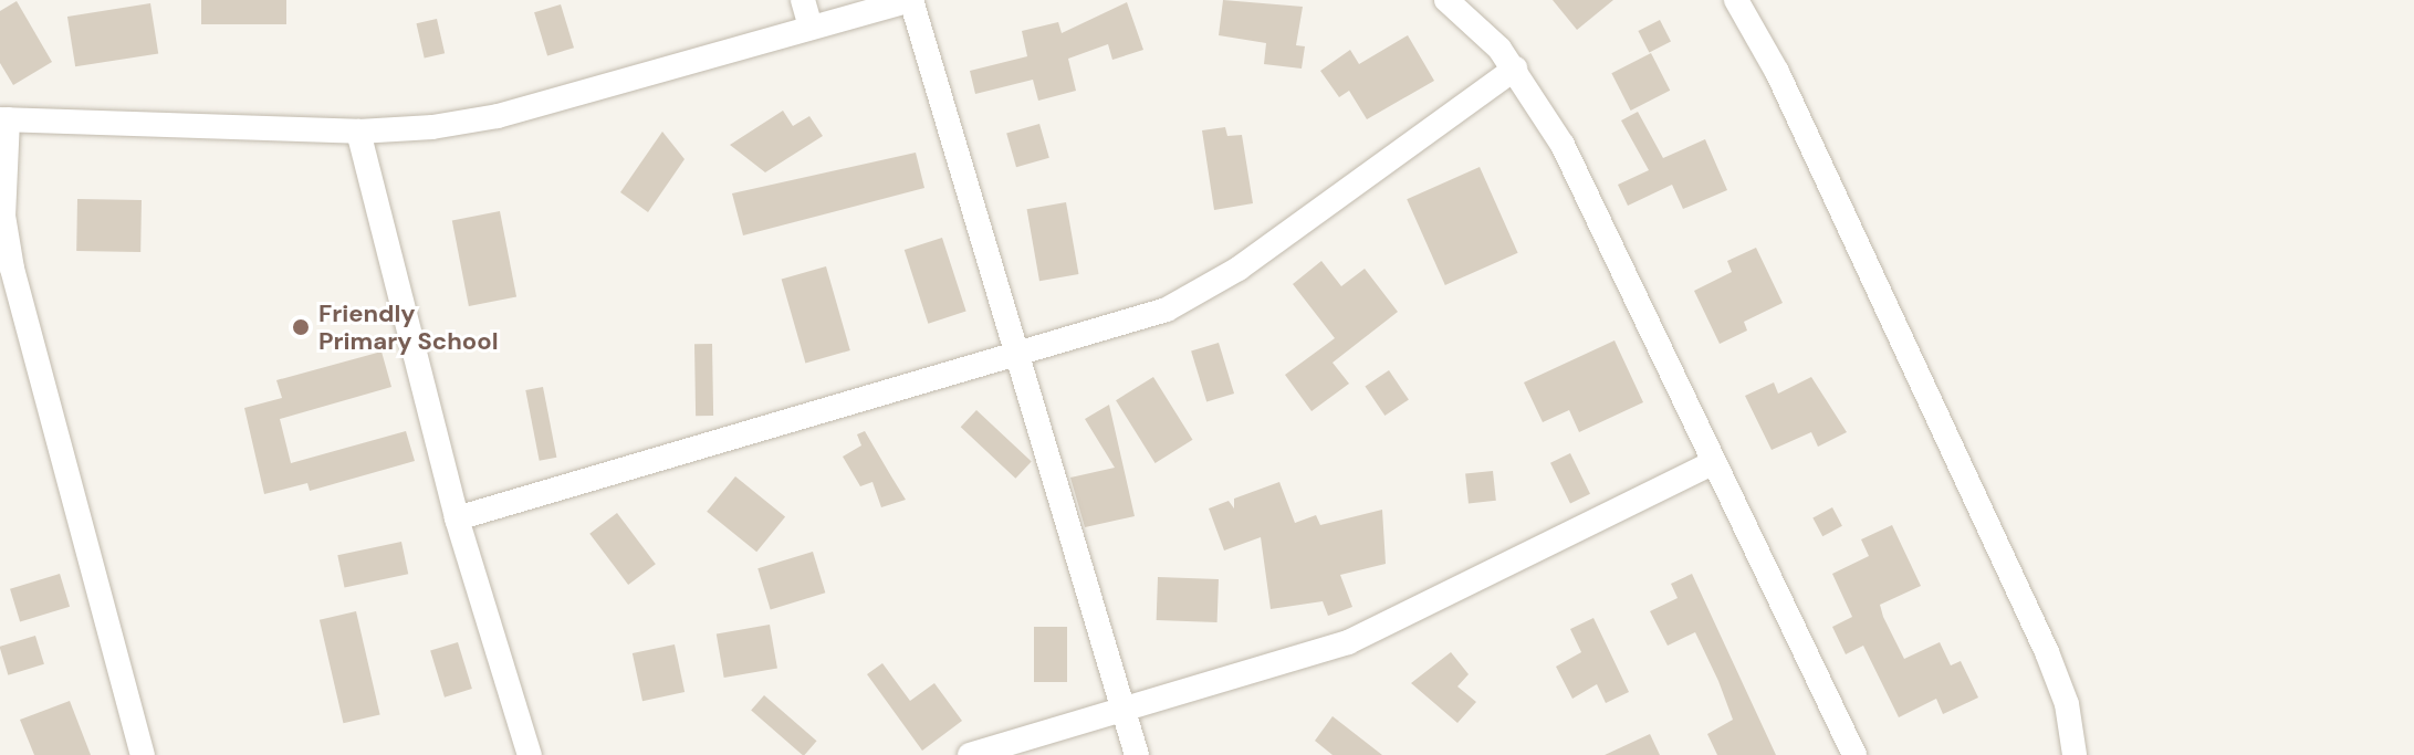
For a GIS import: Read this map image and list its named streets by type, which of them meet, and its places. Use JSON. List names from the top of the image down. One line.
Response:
{"places":["Friendly Primary School"]}
